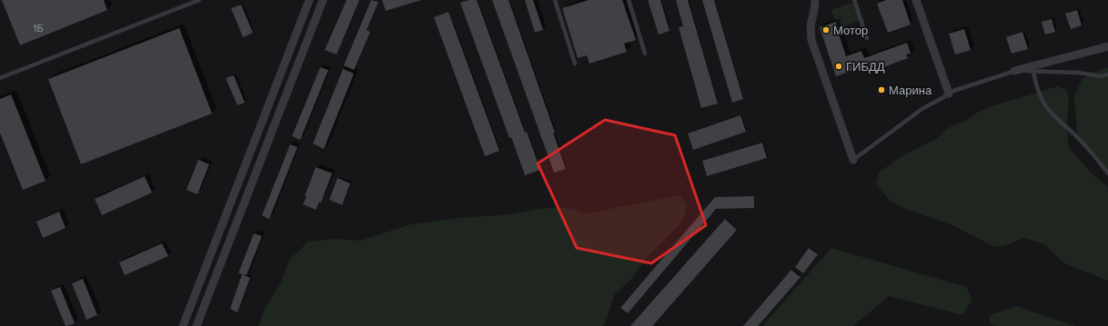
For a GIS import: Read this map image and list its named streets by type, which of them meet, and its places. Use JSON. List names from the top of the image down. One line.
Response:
{"places":["Мотор","ГИБДД","Марина"],"house_numbers":["1Б"]}
